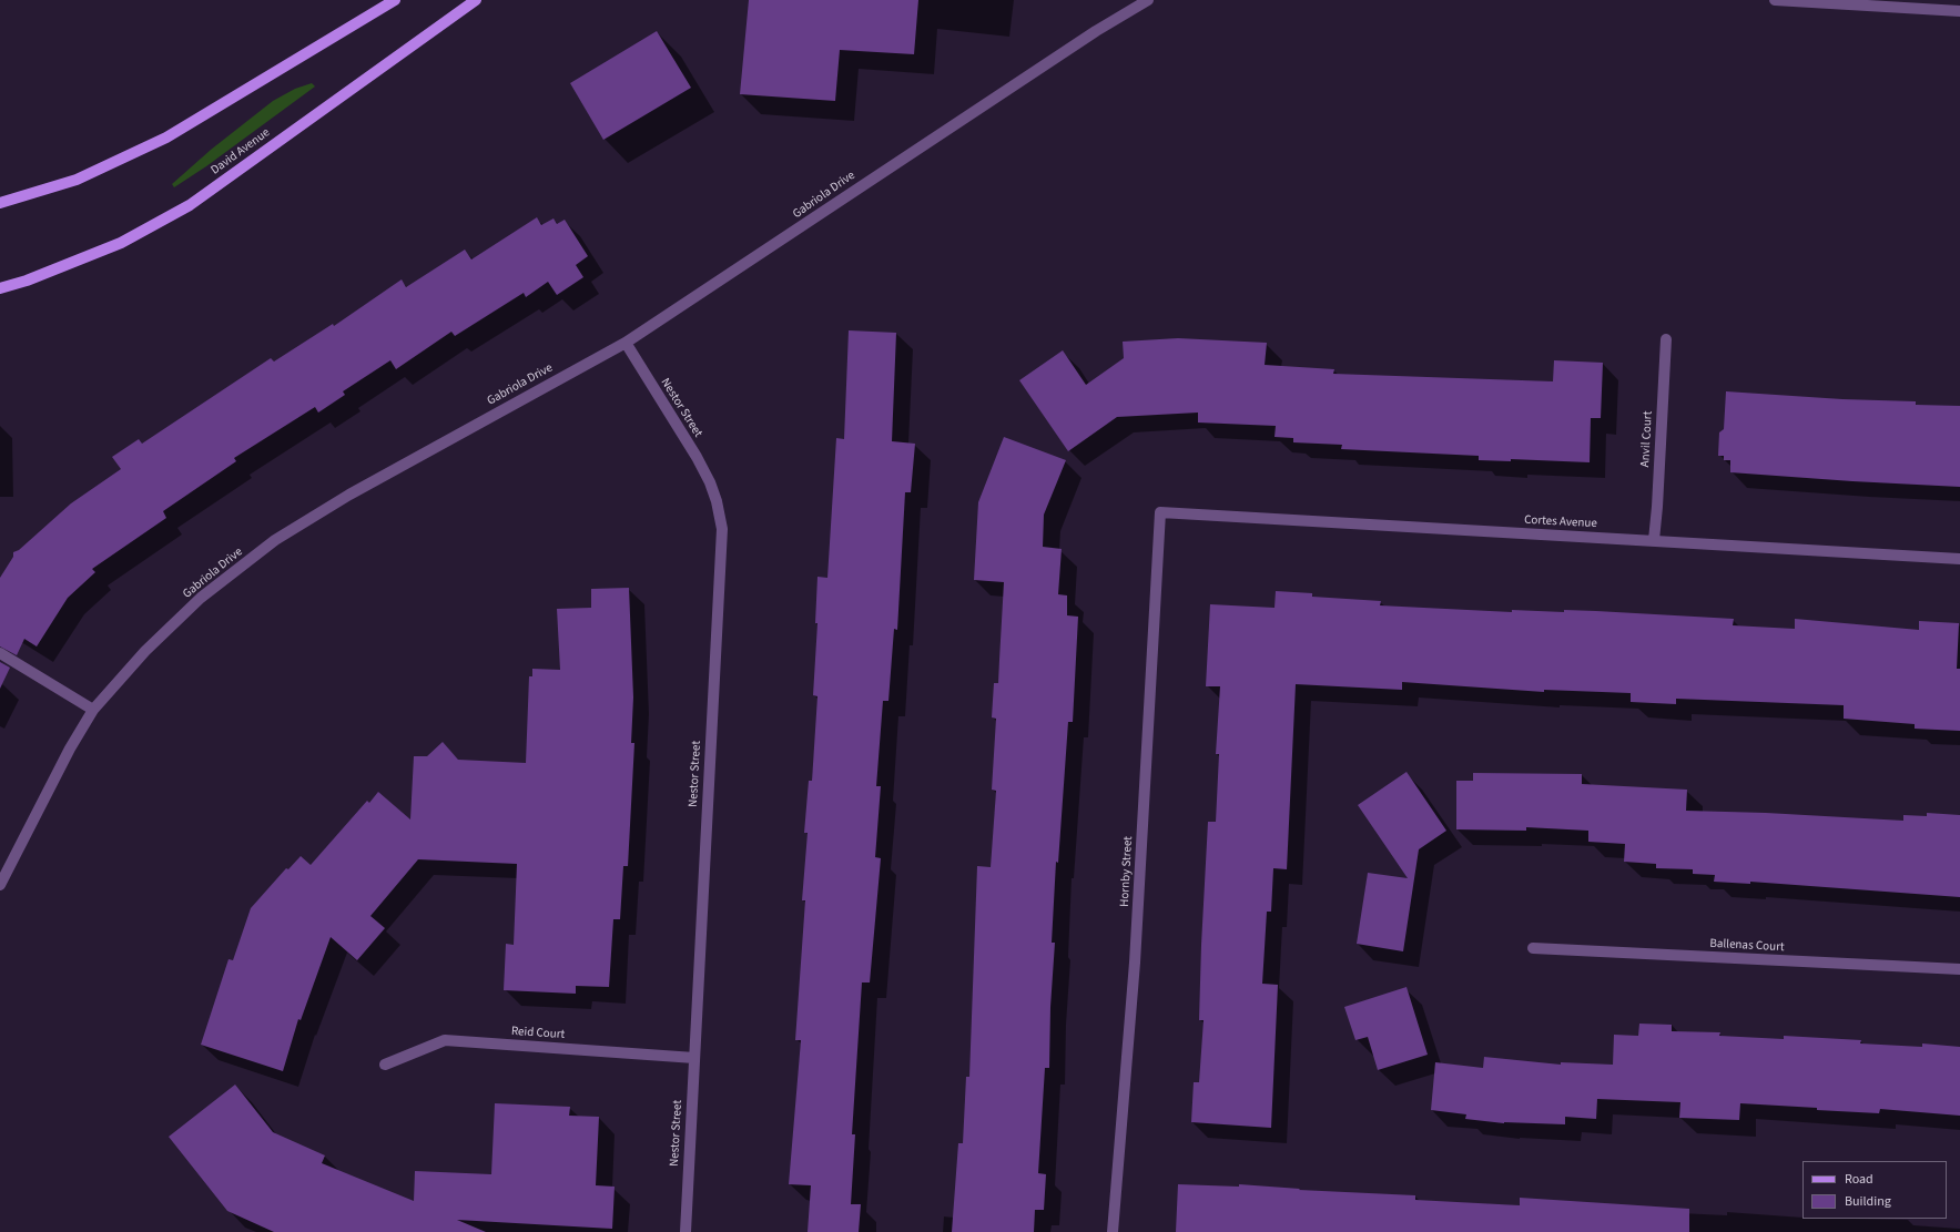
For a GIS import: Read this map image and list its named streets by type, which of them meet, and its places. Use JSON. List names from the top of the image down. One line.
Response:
{"streets":{"main road":["David Avenue"],"street":["Gabriola Drive","Nestor Street","Anvil Court","Cortes Avenue","Hornby Street","Ballenas Court","Reid Court"]},"crossings":[["Gabriola Drive","Nestor Street"],["Nestor Street","Reid Court"],["Anvil Court","Cortes Avenue"],["Cortes Avenue","Hornby Street"]],"legend":["Road","Building"]}
